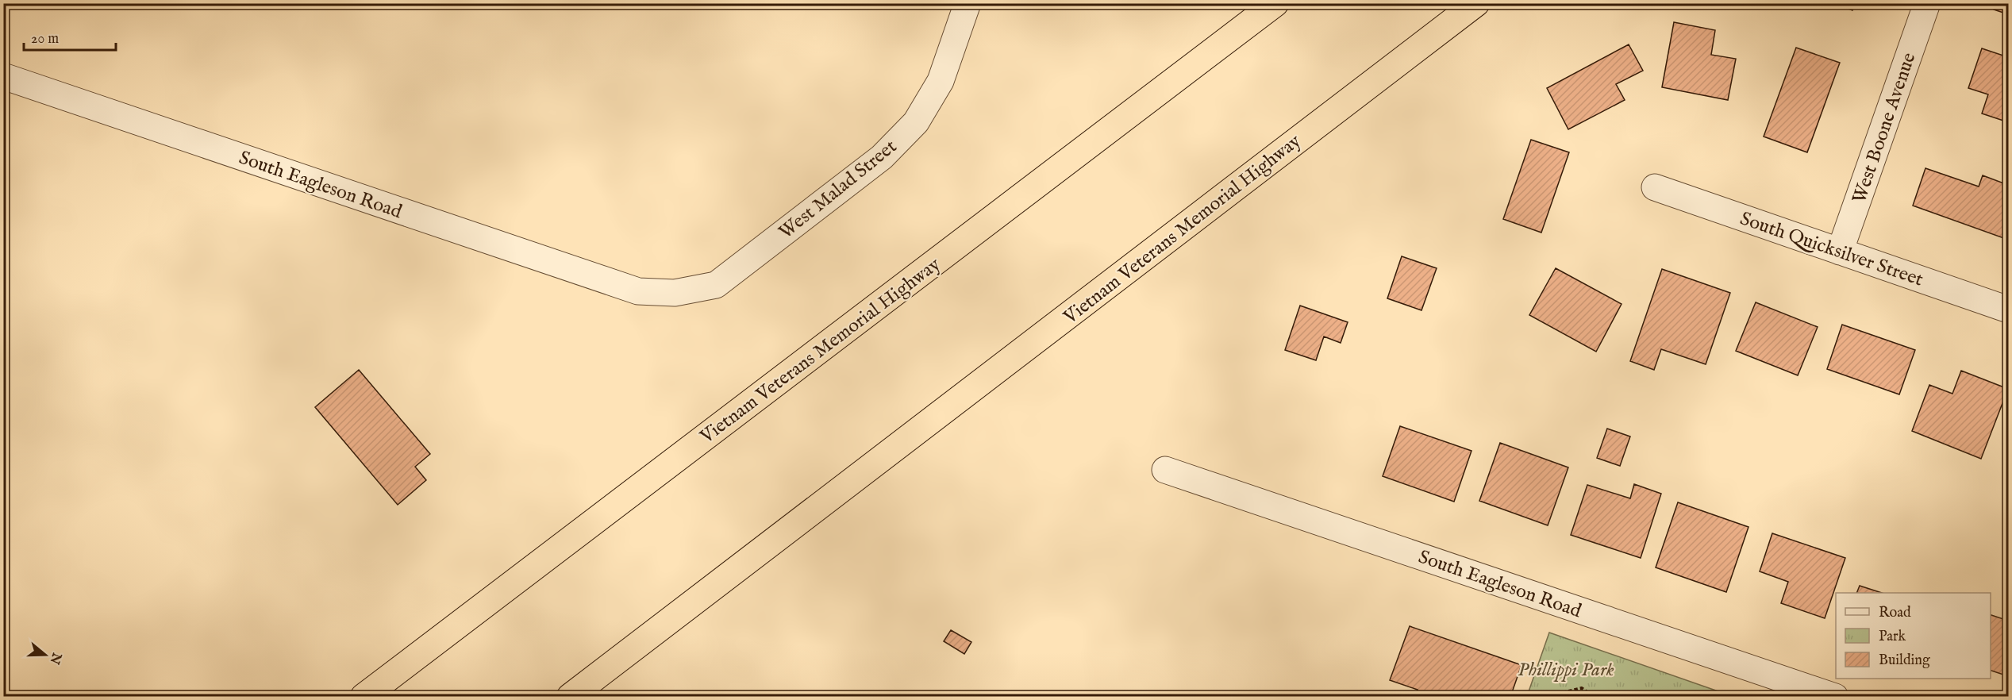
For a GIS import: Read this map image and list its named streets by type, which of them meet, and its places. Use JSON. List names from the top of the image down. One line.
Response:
{"streets":{"highway":["Vietnam Veterans Memorial Highway"],"street":["West Boone Avenue","South Eagleson Road","West Malad Street","South Quicksilver Street"]},"crossings":[["West Boone Avenue","South Quicksilver Street"],["South Eagleson Road","West Malad Street"]],"parks":["Phillippi Park"],"legend":["Road","Park","Building"],"scale_bar":"20 m","north":"right"}
